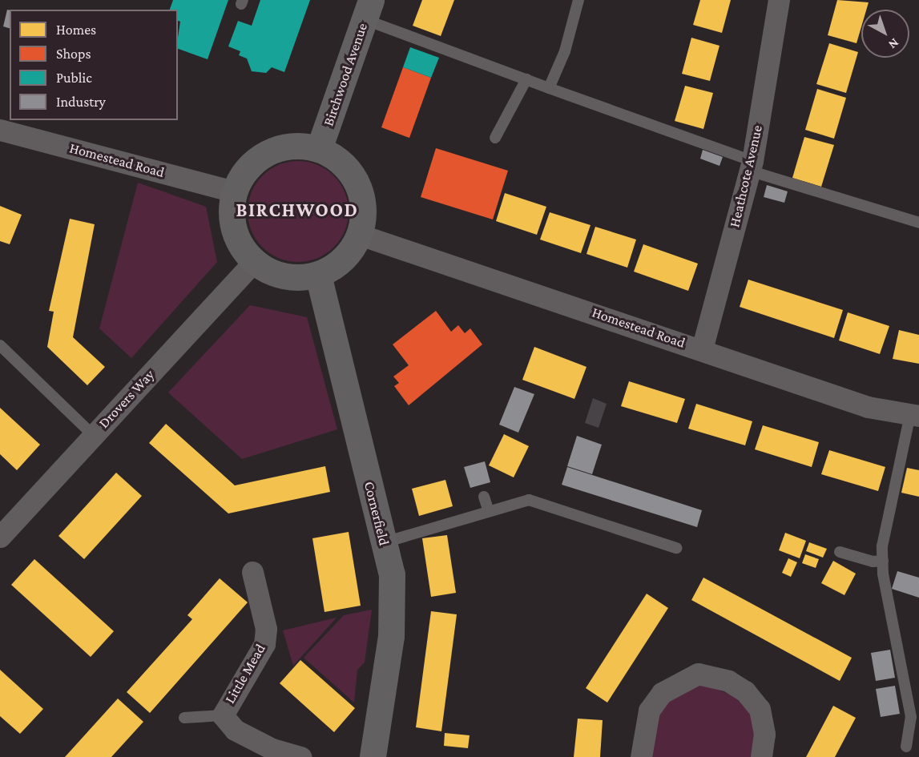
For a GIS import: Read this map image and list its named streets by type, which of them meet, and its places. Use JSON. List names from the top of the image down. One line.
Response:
{"streets":{"street":["Birchwood Avenue","Homestead Road","Heathcote Avenue","Drovers Way","Cornerfield","Little Mead"]},"crossings":[["Birchwood Avenue","Homestead Road"],["Birchwood Avenue","Drovers Way"],["Birchwood Avenue","Cornerfield"],["Homestead Road","Heathcote Avenue"],["Homestead Road","Drovers Way"],["Homestead Road","Cornerfield"],["Drovers Way","Cornerfield"]],"districts":["BIRCHWOOD"],"legend":["Homes","Shops","Public","Industry"],"north":"bottom right"}
